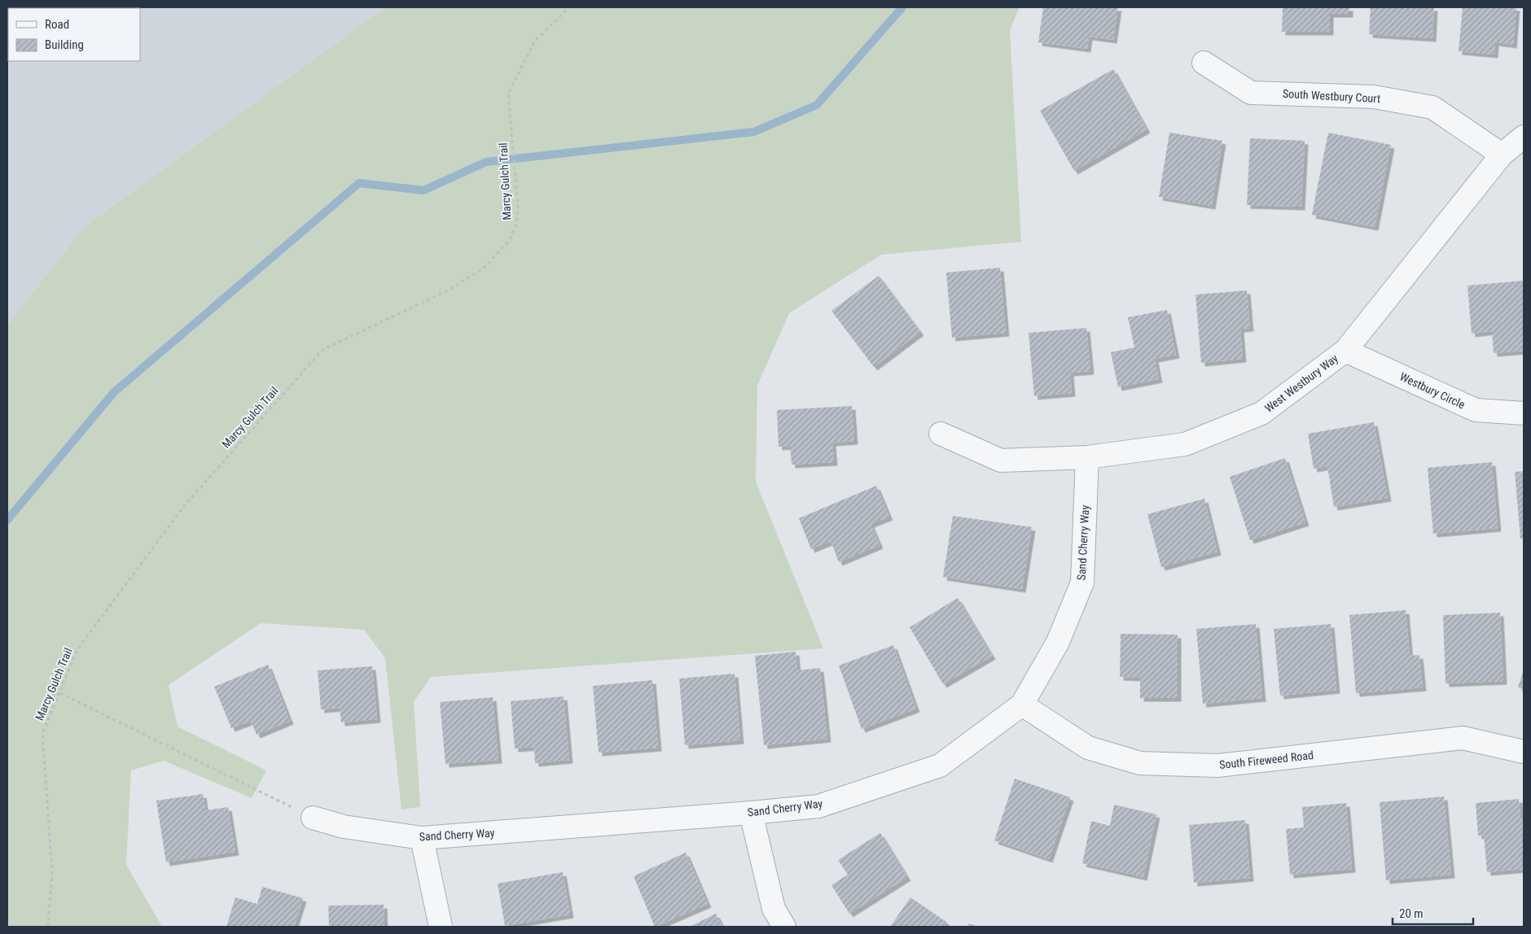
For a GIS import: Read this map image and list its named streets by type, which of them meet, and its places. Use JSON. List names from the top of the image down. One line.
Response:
{"streets":{"street":["South Westbury Court","West Westbury Way","Westbury Circle","Sand Cherry Way","South Fireweed Road"],"path":["Marcy Gulch Trail"]},"crossings":[["South Westbury Court","West Westbury Way"],["West Westbury Way","Westbury Circle"],["West Westbury Way","Sand Cherry Way"],["Sand Cherry Way","South Fireweed Road"]],"legend":["Road","Building"],"scale_bar":"20 m"}
